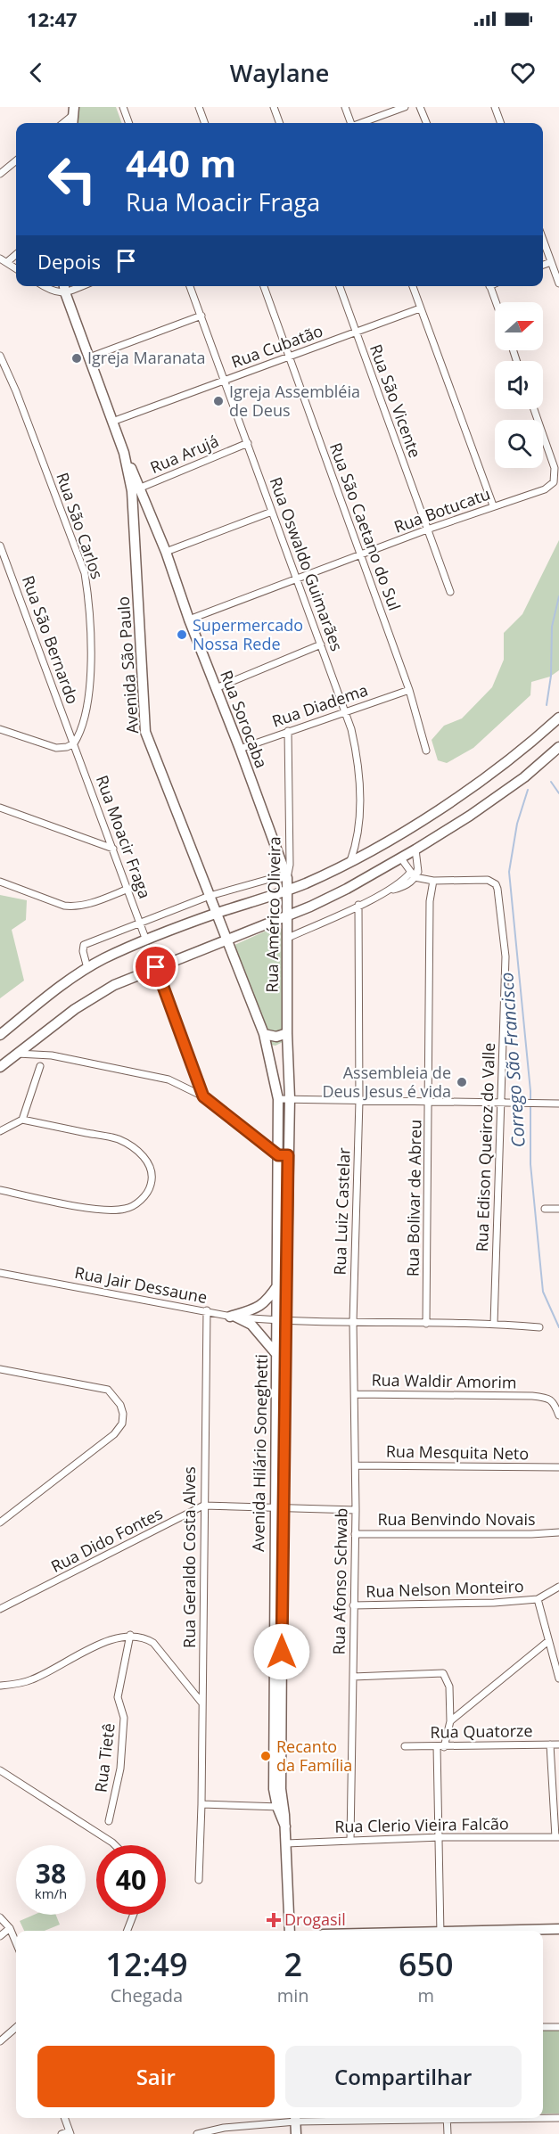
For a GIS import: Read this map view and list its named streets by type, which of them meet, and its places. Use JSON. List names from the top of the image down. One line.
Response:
{"streets":{"street":["Rua Cubatão","Rua São Vicente","Rua Arujá","Rua Botucatu","Rua São Carlos","Rua São Caetano do Sul","Rua Oswaldo Guimarães","Rua São Bernardo","Avenida São Paulo","Rua Diadema","Rua Sorocaba","Rua Moacir Fraga","Rua Américo Oliveira","Rua Edison Queiroz do Valle","Rua Bolivar de Abreu","Rua Luiz Castelar","Rua Jair Dessaune","Rua Waldir Amorim","Avenida Hilário Soneghetti","Rua Mesquita Neto","Rua Benvindo Novais","Rua Dido Fontes","Rua Geraldo Costa Alves","Rua Afonso Schwab","Rua Nelson Monteiro","Rua Quatorze","Rua Tietê","Rua Clerio Vieira Falcão"]},"crossings":[["Rua Cubatão","Rua São Vicente"],["Rua Cubatão","Rua São Caetano do Sul"],["Rua Cubatão","Rua Oswaldo Guimarães"],["Rua Cubatão","Avenida São Paulo"],["Rua São Vicente","Rua Botucatu"],["Rua Arujá","Rua Oswaldo Guimarães"],["Rua Arujá","Avenida São Paulo"],["Rua Arujá","Rua Sorocaba"],["Rua Botucatu","Rua São Caetano do Sul"],["Rua Botucatu","Rua Oswaldo Guimarães"],["Rua Botucatu","Rua Sorocaba"],["Rua São Carlos","Rua São Bernardo"],["Rua São Carlos","Rua Moacir Fraga"],["Rua São Caetano do Sul","Rua Diadema"],["Rua Oswaldo Guimarães","Rua Diadema"],["Rua São Bernardo","Rua Moacir Fraga"],["Avenida São Paulo","Rua Sorocaba"],["Avenida São Paulo","Avenida Hilário Soneghetti"],["Rua Diadema","Rua Sorocaba"],["Rua Diadema","Rua Américo Oliveira"],["Rua Sorocaba","Rua Américo Oliveira"],["Rua Américo Oliveira","Avenida Hilário Soneghetti"],["Rua Edison Queiroz do Valle","Rua Bolivar de Abreu"],["Rua Edison Queiroz do Valle","Rua Jair Dessaune"],["Rua Bolivar de Abreu","Rua Jair Dessaune"],["Rua Luiz Castelar","Rua Jair Dessaune"],["Rua Luiz Castelar","Rua Afonso Schwab"],["Rua Jair Dessaune","Avenida Hilário Soneghetti"],["Rua Jair Dessaune","Rua Geraldo Costa Alves"],["Rua Jair Dessaune","Rua Afonso Schwab"],["Rua Waldir Amorim","Rua Afonso Schwab"],["Avenida Hilário Soneghetti","Rua Dido Fontes"],["Avenida Hilário Soneghetti","Rua Clerio Vieira Falcão"],["Rua Mesquita Neto","Rua Afonso Schwab"],["Rua Benvindo Novais","Rua Afonso Schwab"],["Rua Dido Fontes","Rua Geraldo Costa Alves"],["Rua Dido Fontes","Rua Afonso Schwab"],["Rua Afonso Schwab","Rua Nelson Monteiro"],["Rua Afonso Schwab","Rua Clerio Vieira Falcão"]],"water":["Corrego São Francisco"],"places":{"other":["Igreja Maranata","Igreja Assembléia de Deus","Supermercado Nossa Rede","Assembleia de Deus Jesus é vida","Recanto da Família"],"health":["Drogasil"]},"north":"right","page":{"status":"12:47","header":"Waylane","turn":["440 m","Rua Moacir Fraga"],"then":"Depois","speed":"38 km/h","limit":"40","eta":["12:49","Chegada","2","min","650","m"],"buttons":["Sair","Compartilhar"]}}
